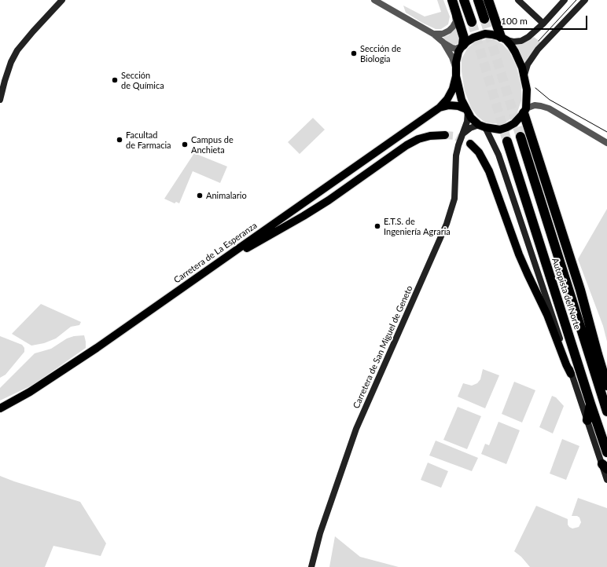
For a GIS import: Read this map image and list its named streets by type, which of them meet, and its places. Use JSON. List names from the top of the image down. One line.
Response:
{"streets":{"highway":["Autopista del Norte"],"main road":["Carretera de La Esperanza","Carretera de San Miguel de Geneto"]},"crossings":[["Carretera de La Esperanza","Carretera de San Miguel de Geneto"]],"places":["Sección de Biologia","Sección de Química","Facultad de Farmacia","Campus de Anchieta","Animalario","E.T.S. de Ingeniería Agraria"],"scale_bar":"100 m"}
